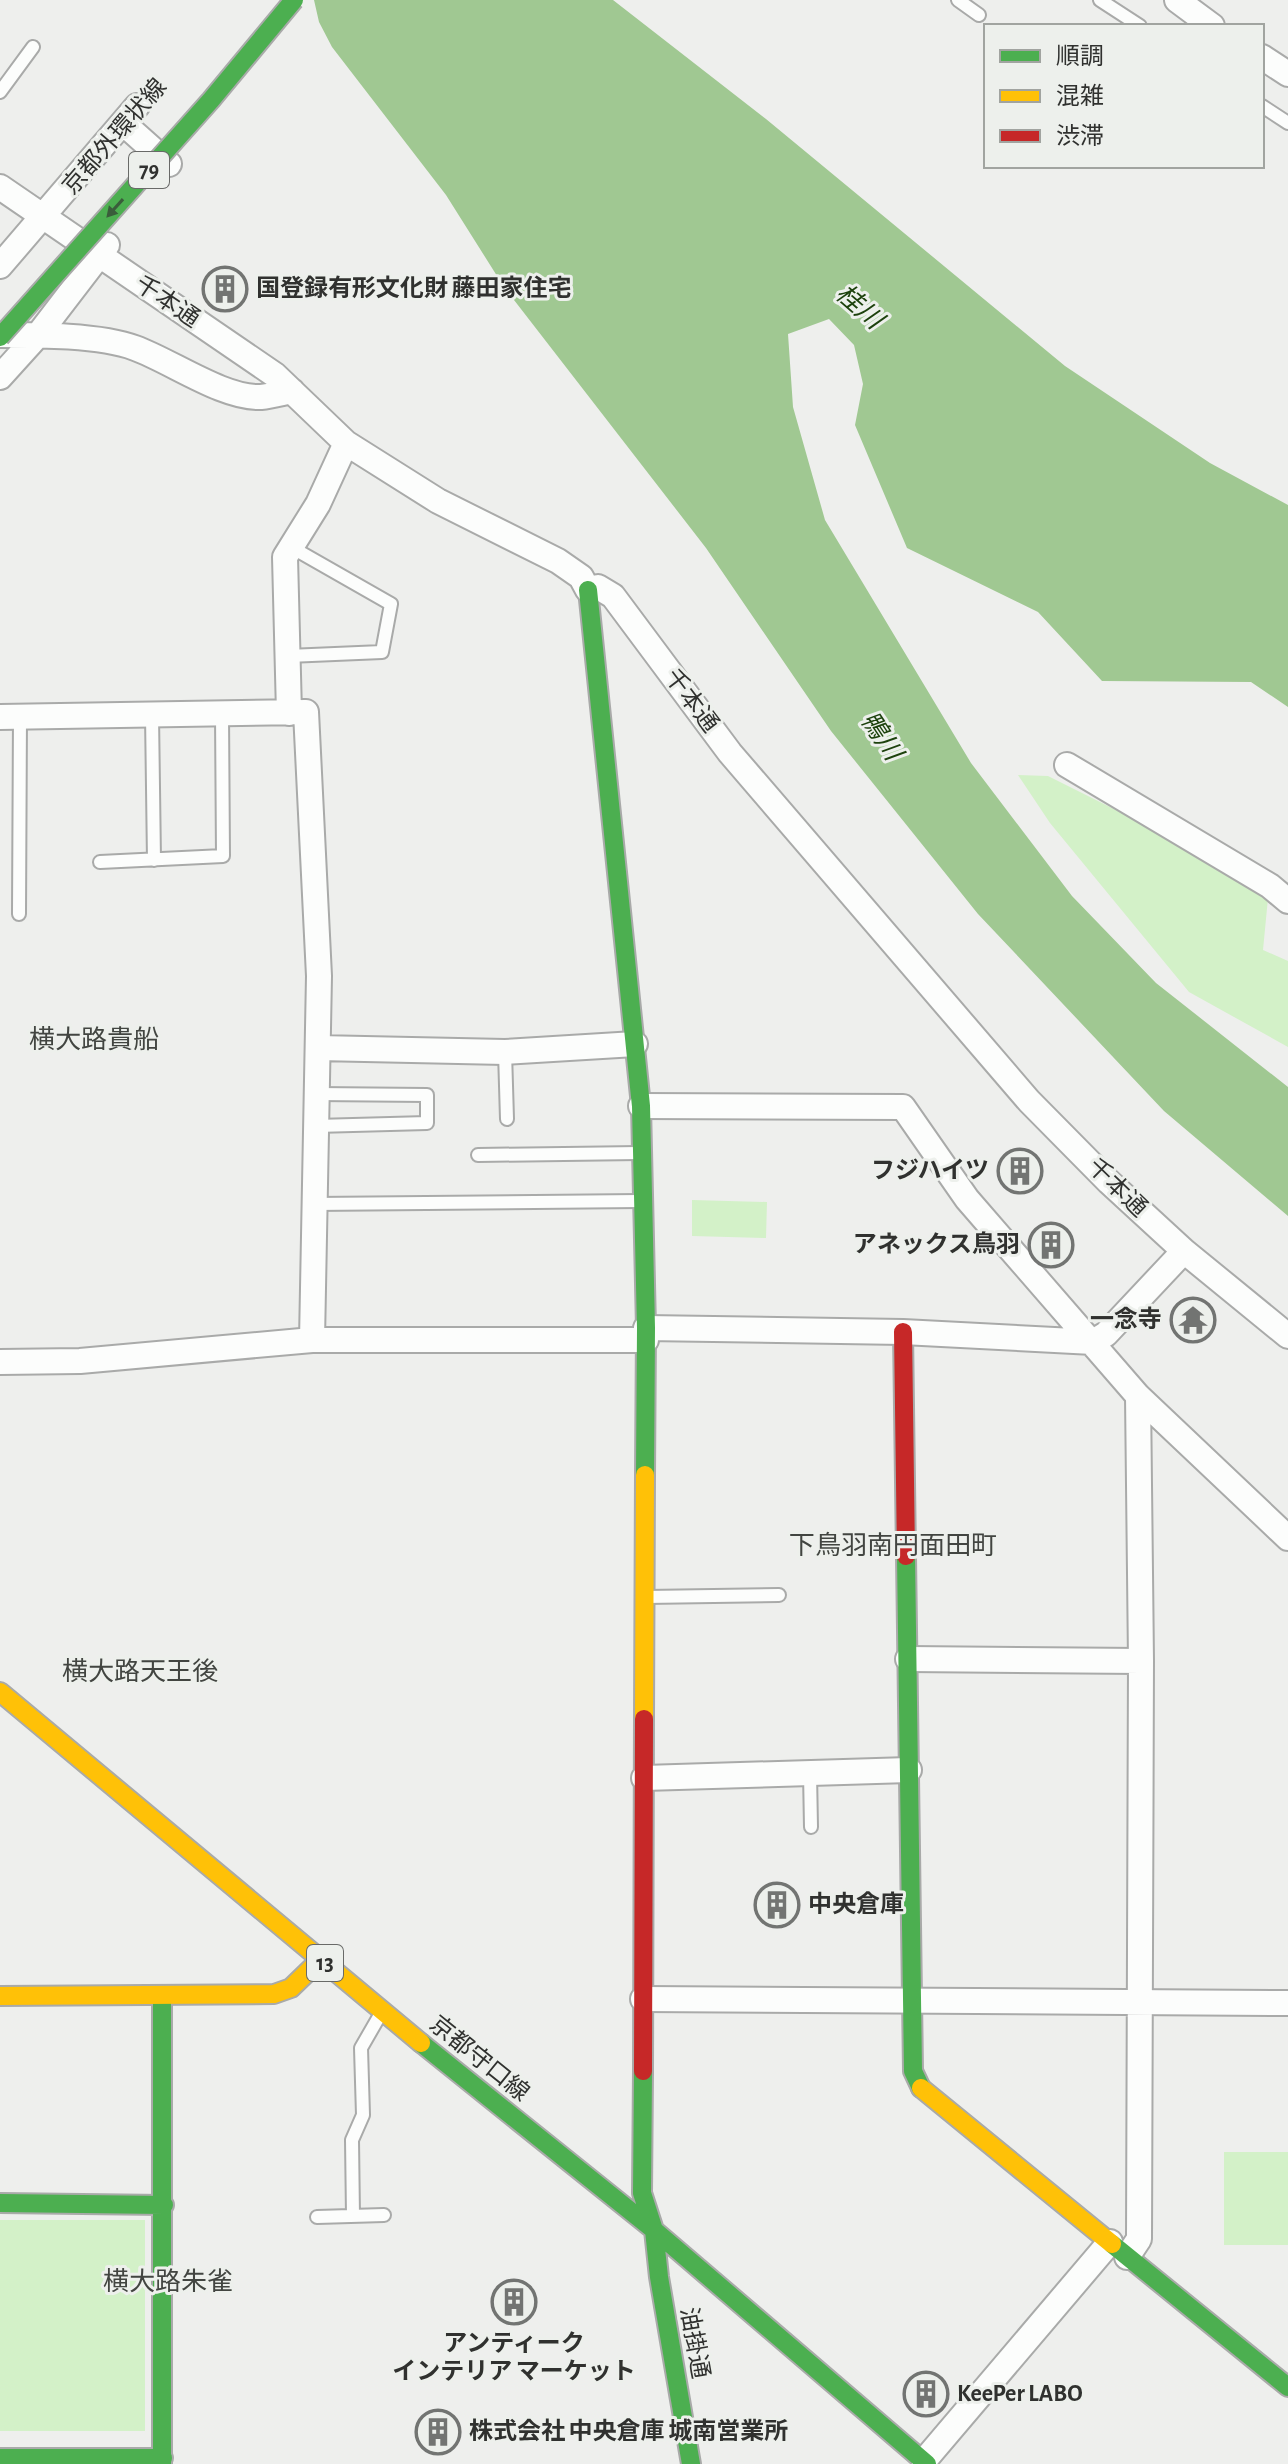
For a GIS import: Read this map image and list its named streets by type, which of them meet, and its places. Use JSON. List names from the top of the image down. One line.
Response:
{"streets":{"street":["京都外環状線","79","千本通","13","京都守口線","油掛通"]},"crossings":[["千本通","油掛通"],["京都守口線","油掛通"]],"districts":["横大路貴船","下鳥羽南円面田町","横大路天王後","横大路朱雀"],"water":["桂川","鴨川"],"places":{"building":["国登録有形文化財 藤田家住宅","フジハイツ","アネックス鳥羽","中央倉庫","アンティーク インテリア マーケット","KeePer LABO","株式会社 中央倉庫 城南営業所"],"temple":["一念寺"]},"legend":["順調","混雑","渋滞"]}
